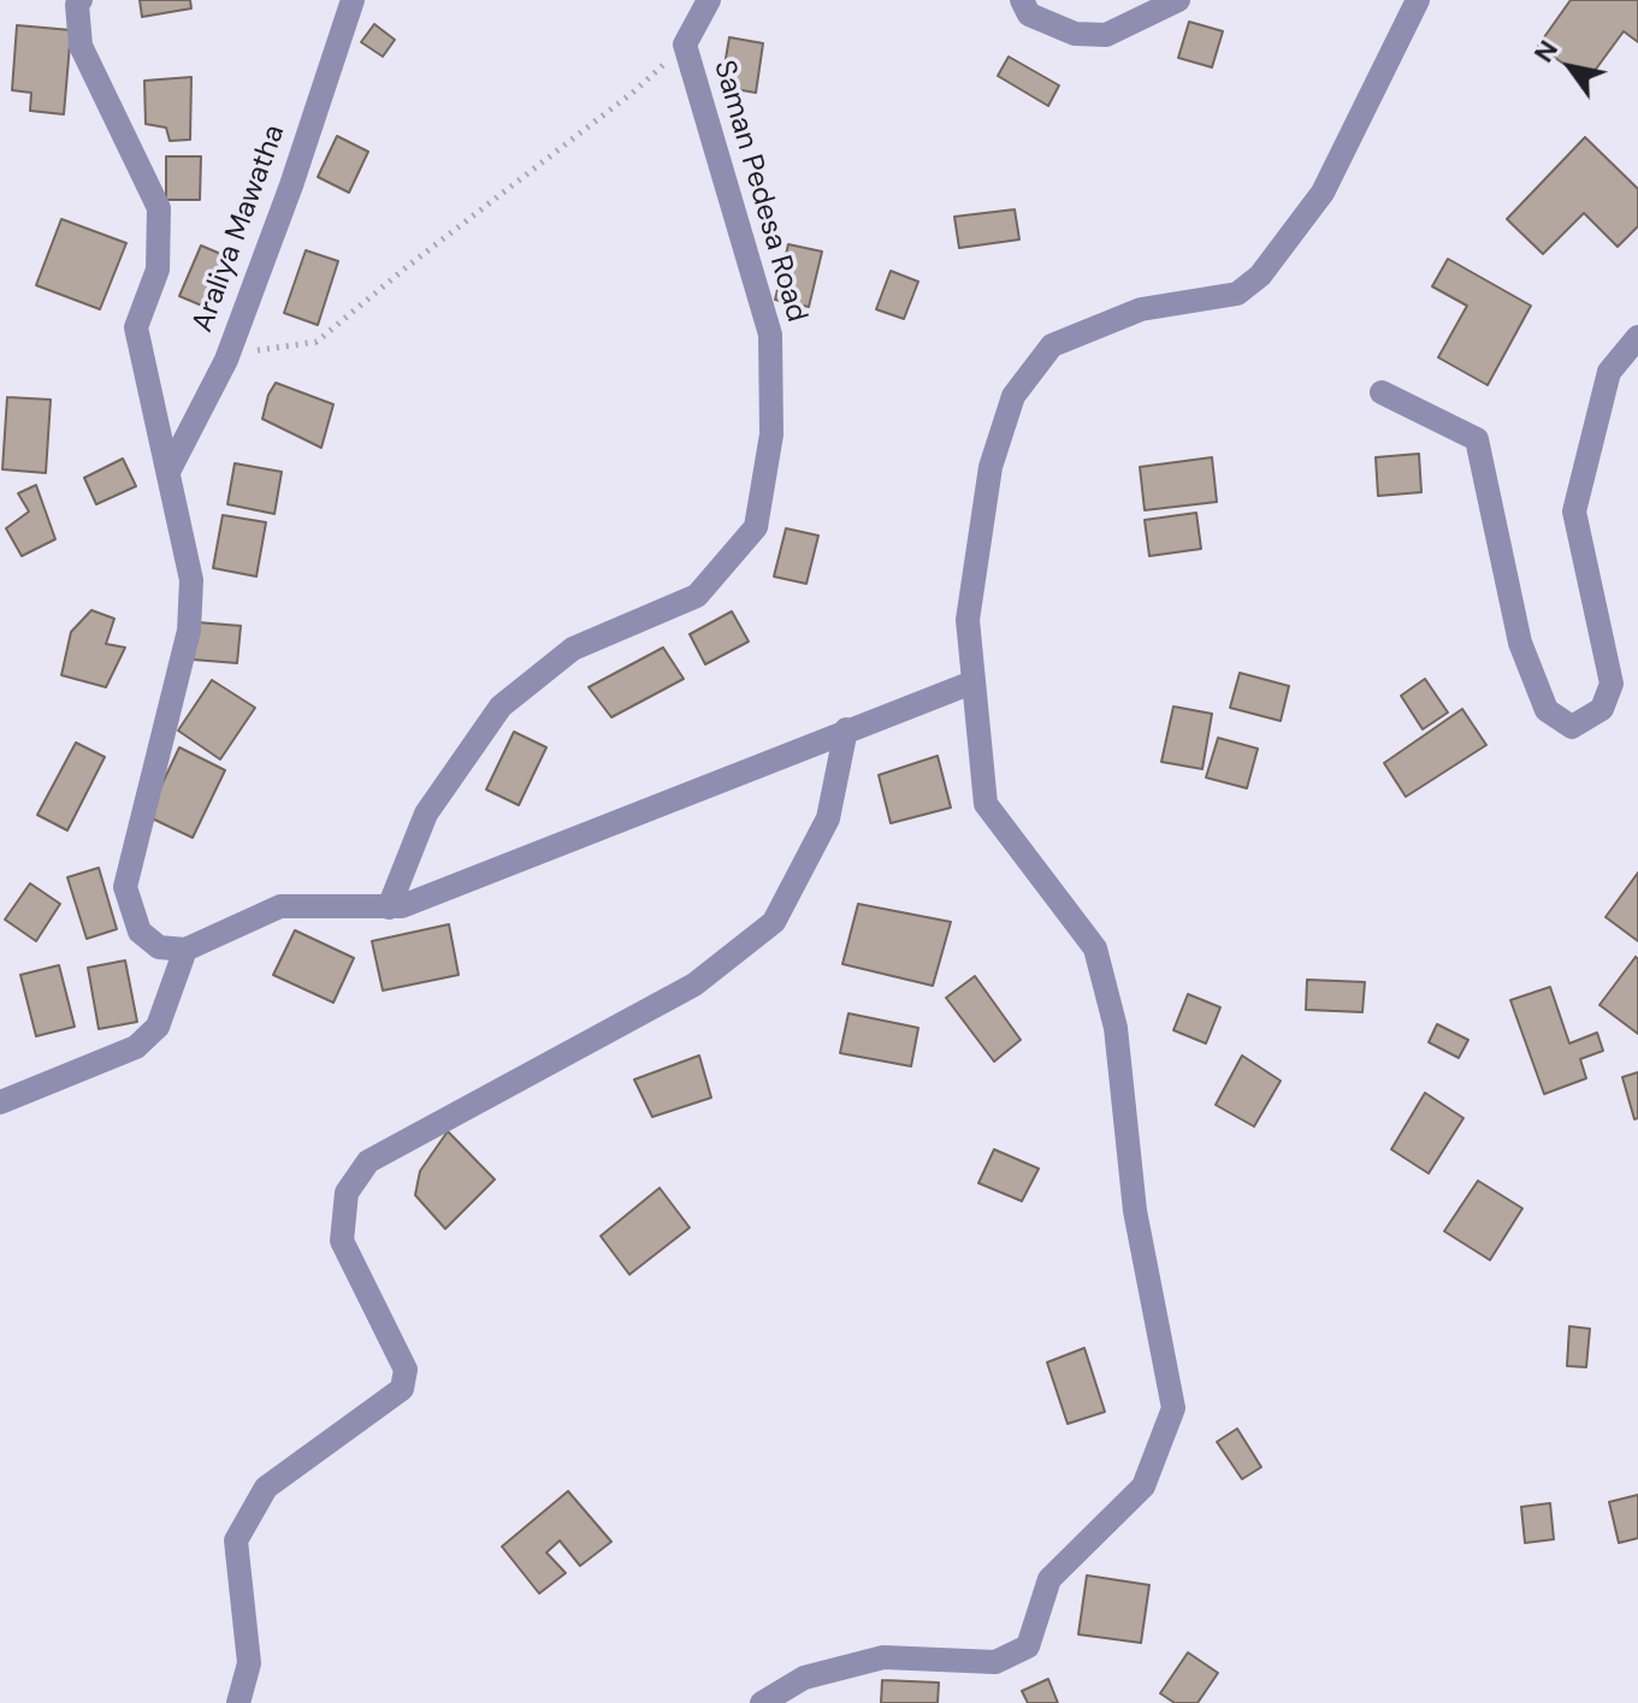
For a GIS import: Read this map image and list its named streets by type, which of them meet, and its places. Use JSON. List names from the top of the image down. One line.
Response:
{"streets":{"street":["Saman Pedesa Road","Araliya Mawatha"]},"north":"top left"}
